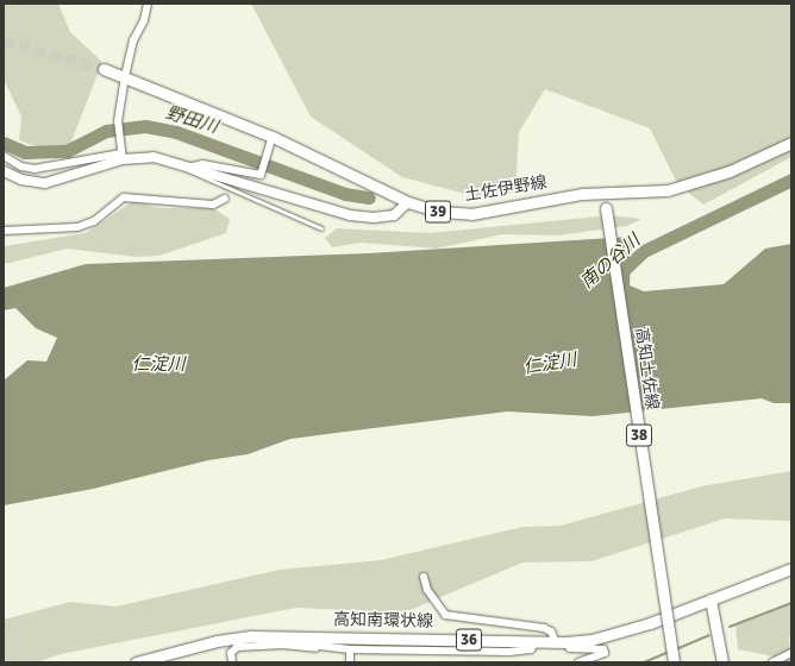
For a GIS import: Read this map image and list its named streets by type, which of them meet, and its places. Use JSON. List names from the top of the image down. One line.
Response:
{"streets":{"main road":["土佐伊野線","39","高知土佐線","38","高知南環状線","36"]},"crossings":[["土佐伊野線","高知土佐線"]],"water":["野田川","南の谷川","仁淀川"]}
